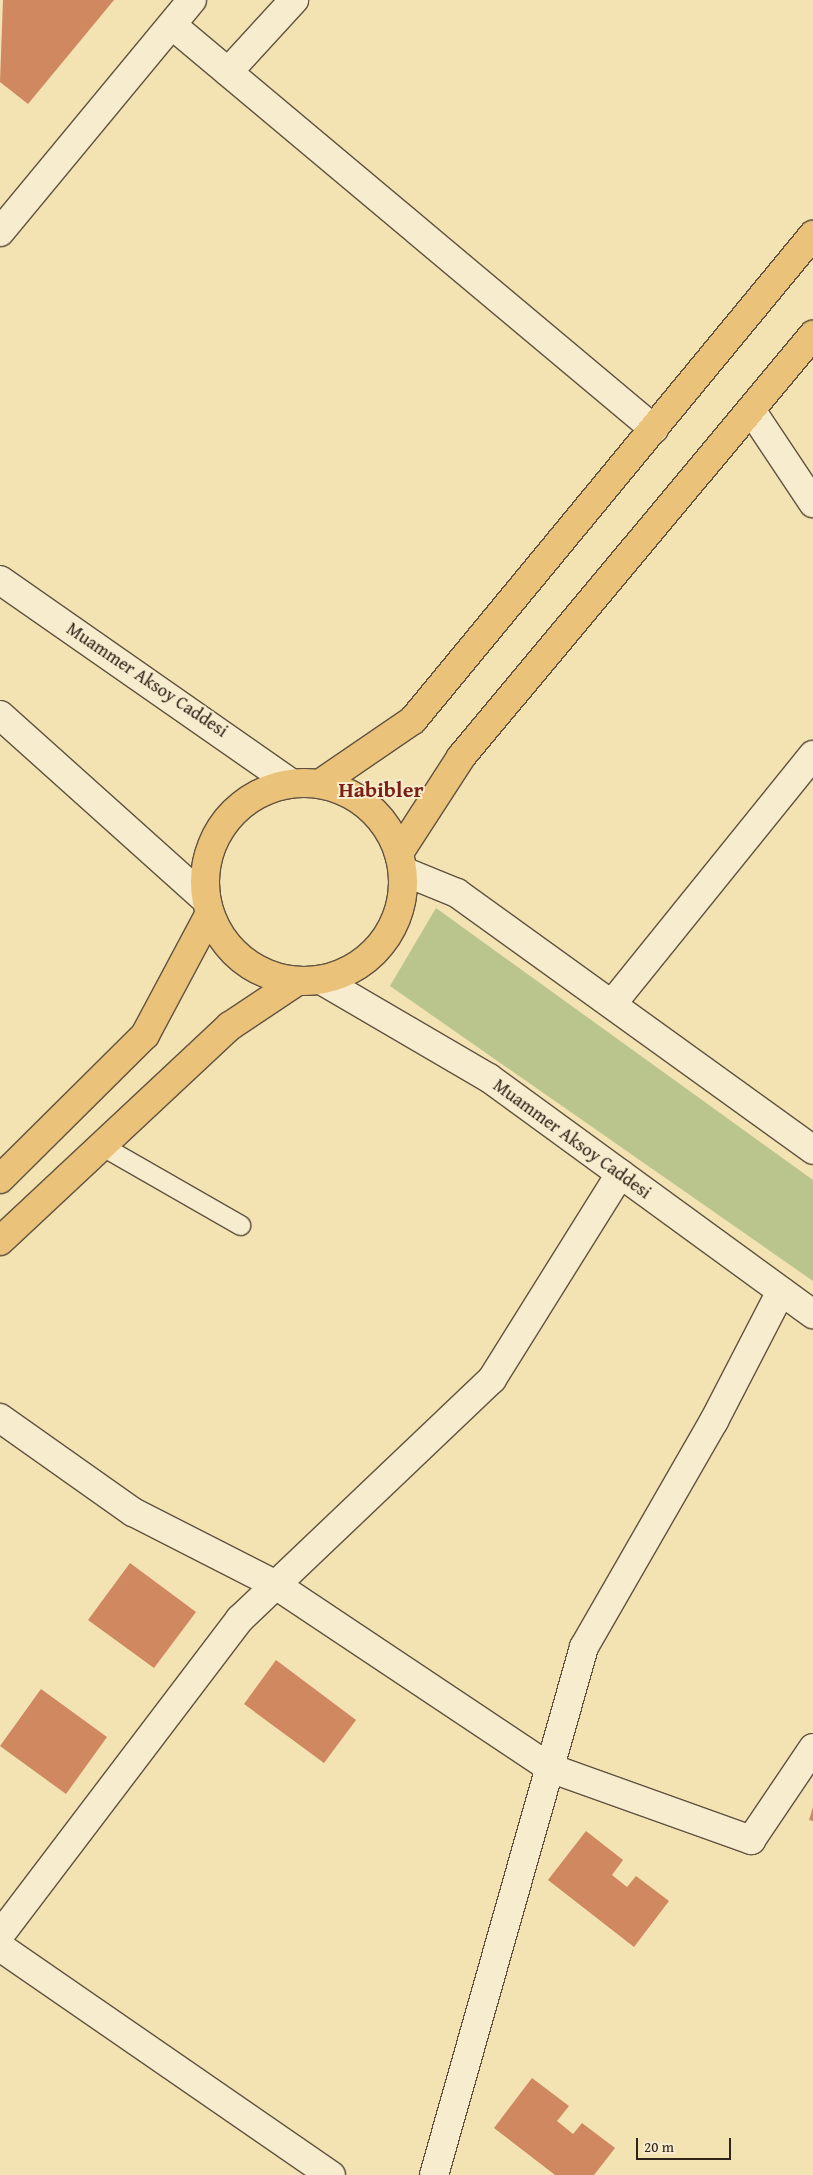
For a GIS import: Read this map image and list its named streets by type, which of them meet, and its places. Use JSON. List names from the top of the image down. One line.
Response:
{"streets":{"street":["Muammer Aksoy Caddesi"]},"districts":["Habibler"],"scale_bar":"20 m"}
